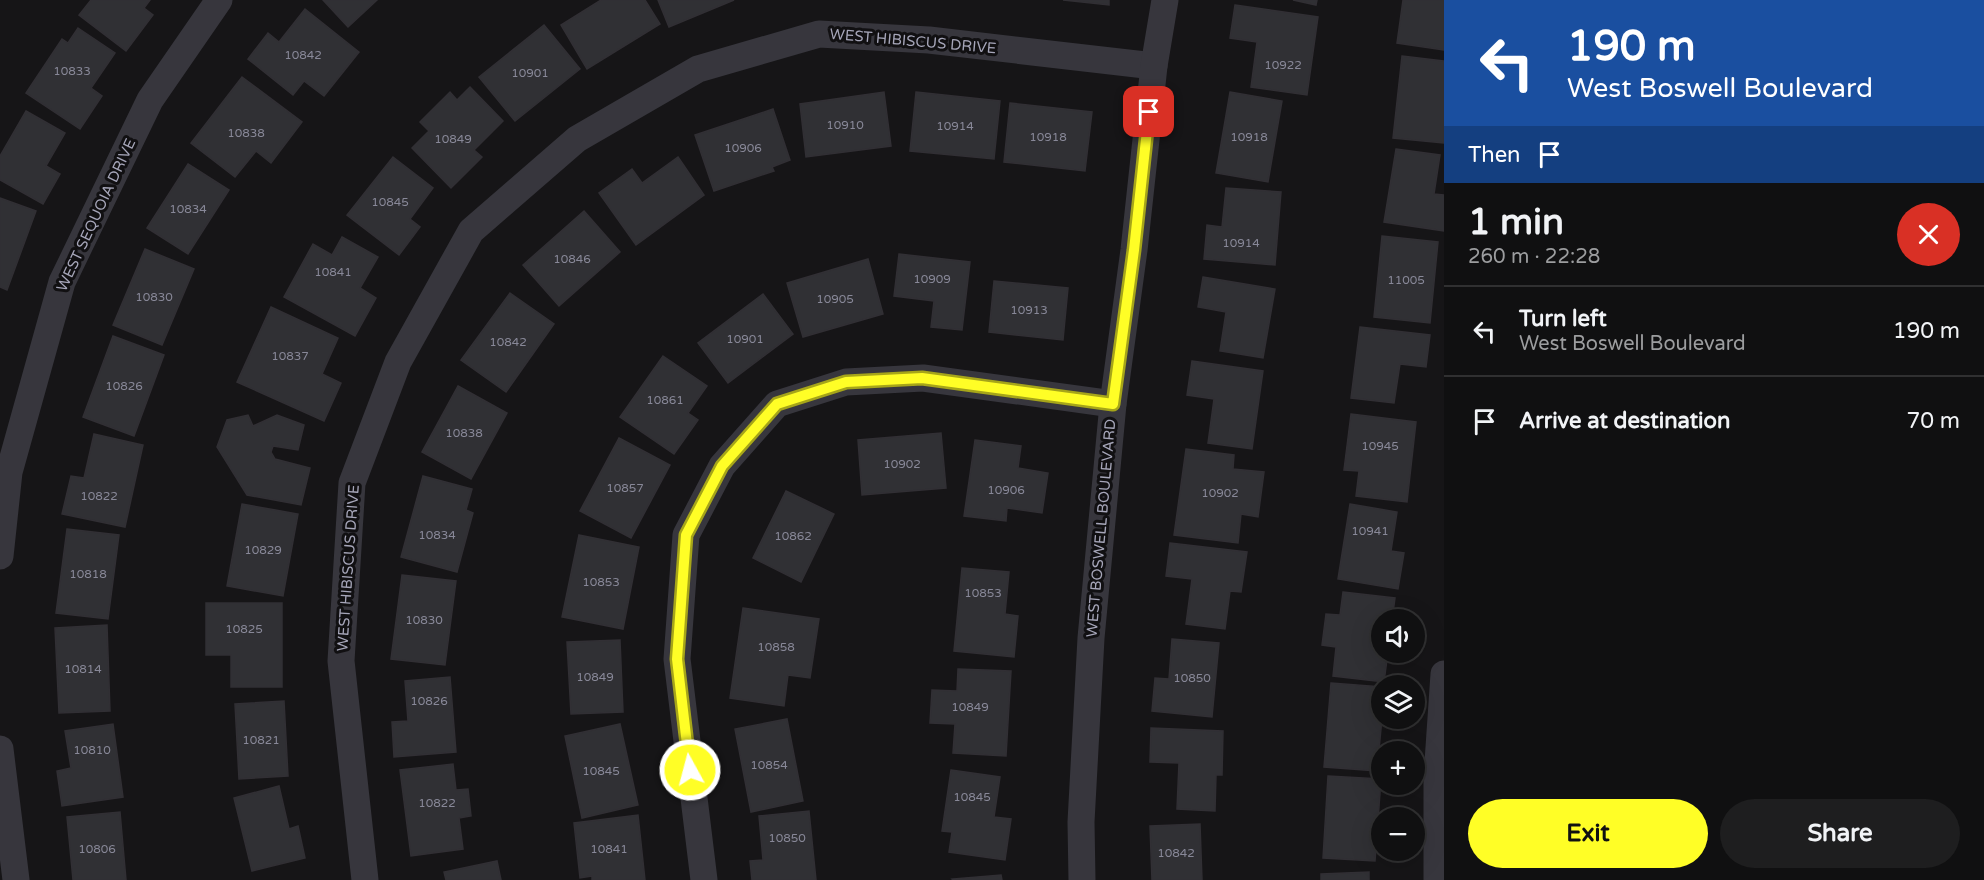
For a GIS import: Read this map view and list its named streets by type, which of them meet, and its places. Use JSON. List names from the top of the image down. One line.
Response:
{"streets":{"street":["WEST HIBISCUS DRIVE","WEST SEQUOIA DRIVE","WEST BOSWELL BOULEVARD"]},"crossings":[["WEST HIBISCUS DRIVE","WEST BOSWELL BOULEVARD"]],"house_numbers":["10842","10922","10833","10901","10910","10914","10838","10918","10918","10849","10906","10845","10834","10914","10846","10841","10909","11005","10830","10905","10913","10901","10842","10837","10826","10861","10838","10945","10902","10857","10906","10902","10822","10941","10834","10862","10829","10818","10853","10853","10830","10825","10858","10814","10849","10850","10826","10849","10821","10810","10854","10845","10845","10822","10850","10806","10841","10842"],"page":{"turn":["190 m","West Boswell Boulevard"],"then":"Then","heading":["1 min","260 m · 22:28"],"list":[{"name":"Turn left","note":"West Boswell Boulevard","value":"190 m"},{"name":"Arrive at destination","value":"70 m"}],"map_buttons":["+","−"],"buttons":["Exit","Share"]}}
